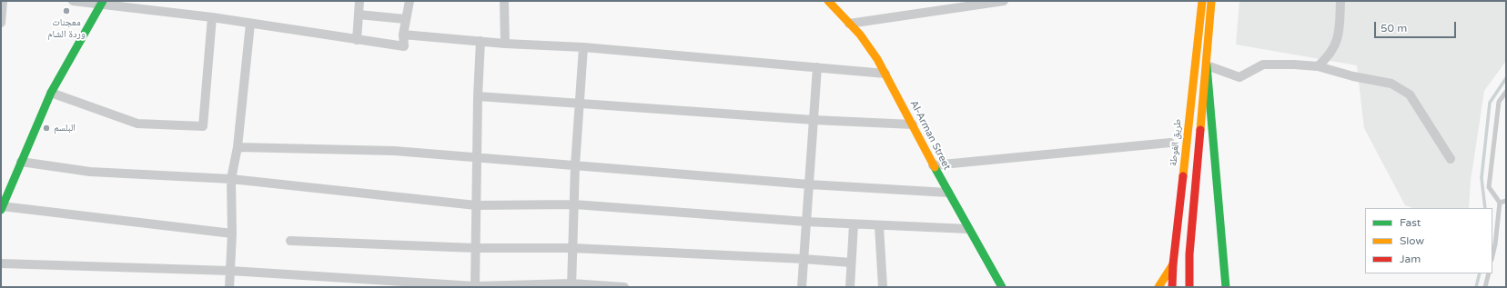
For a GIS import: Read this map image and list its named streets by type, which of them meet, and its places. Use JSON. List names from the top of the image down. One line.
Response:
{"streets":{"main road":["Al-Arman Street","طريق الغوطة"]},"places":["معجنات وردة الشام","البلسم"],"legend":["Fast","Slow","Jam"],"scale_bar":"50 m"}
